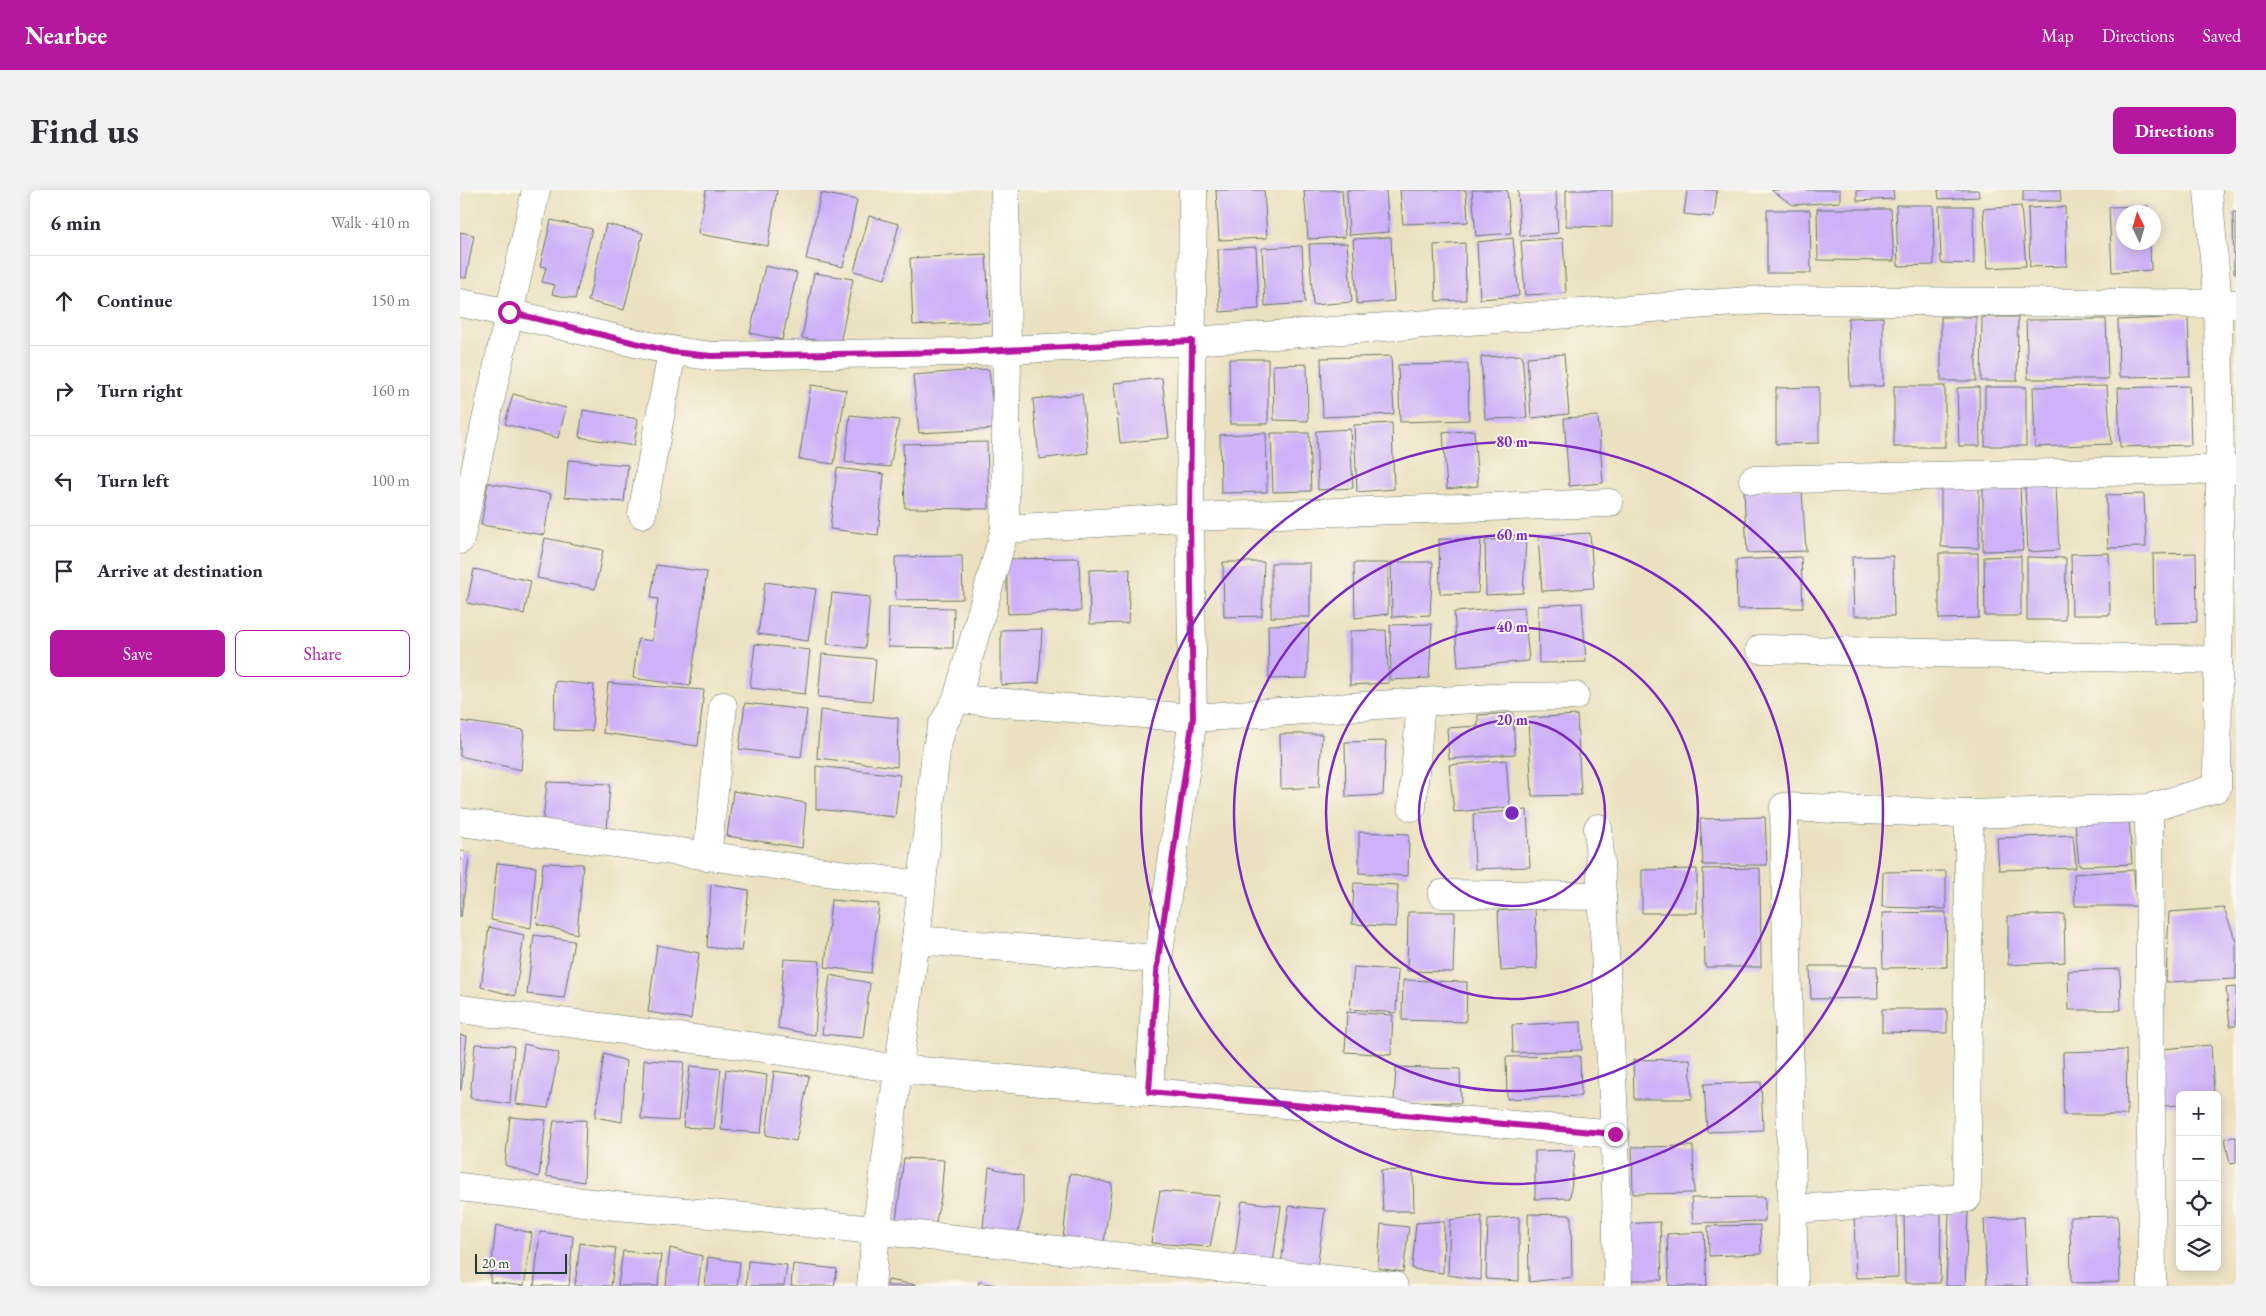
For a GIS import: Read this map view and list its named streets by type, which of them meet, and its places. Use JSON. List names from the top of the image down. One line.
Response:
{"scale_bar":"20 m","north":"top","page":{"header":"Nearbee","nav":["Map","Directions","Saved"],"buttons":["Directions",["Save","Share"]],"title":"Find us","heading":["6 min","Walk · 410 m"],"list":[["Continue","150 m"],["Turn right","160 m"],["Turn left","100 m"],"Arrive at destination"],"map_buttons":["+","−"],"scale":"20 m"},"rings":["80 m","60 m","40 m","20 m"]}
